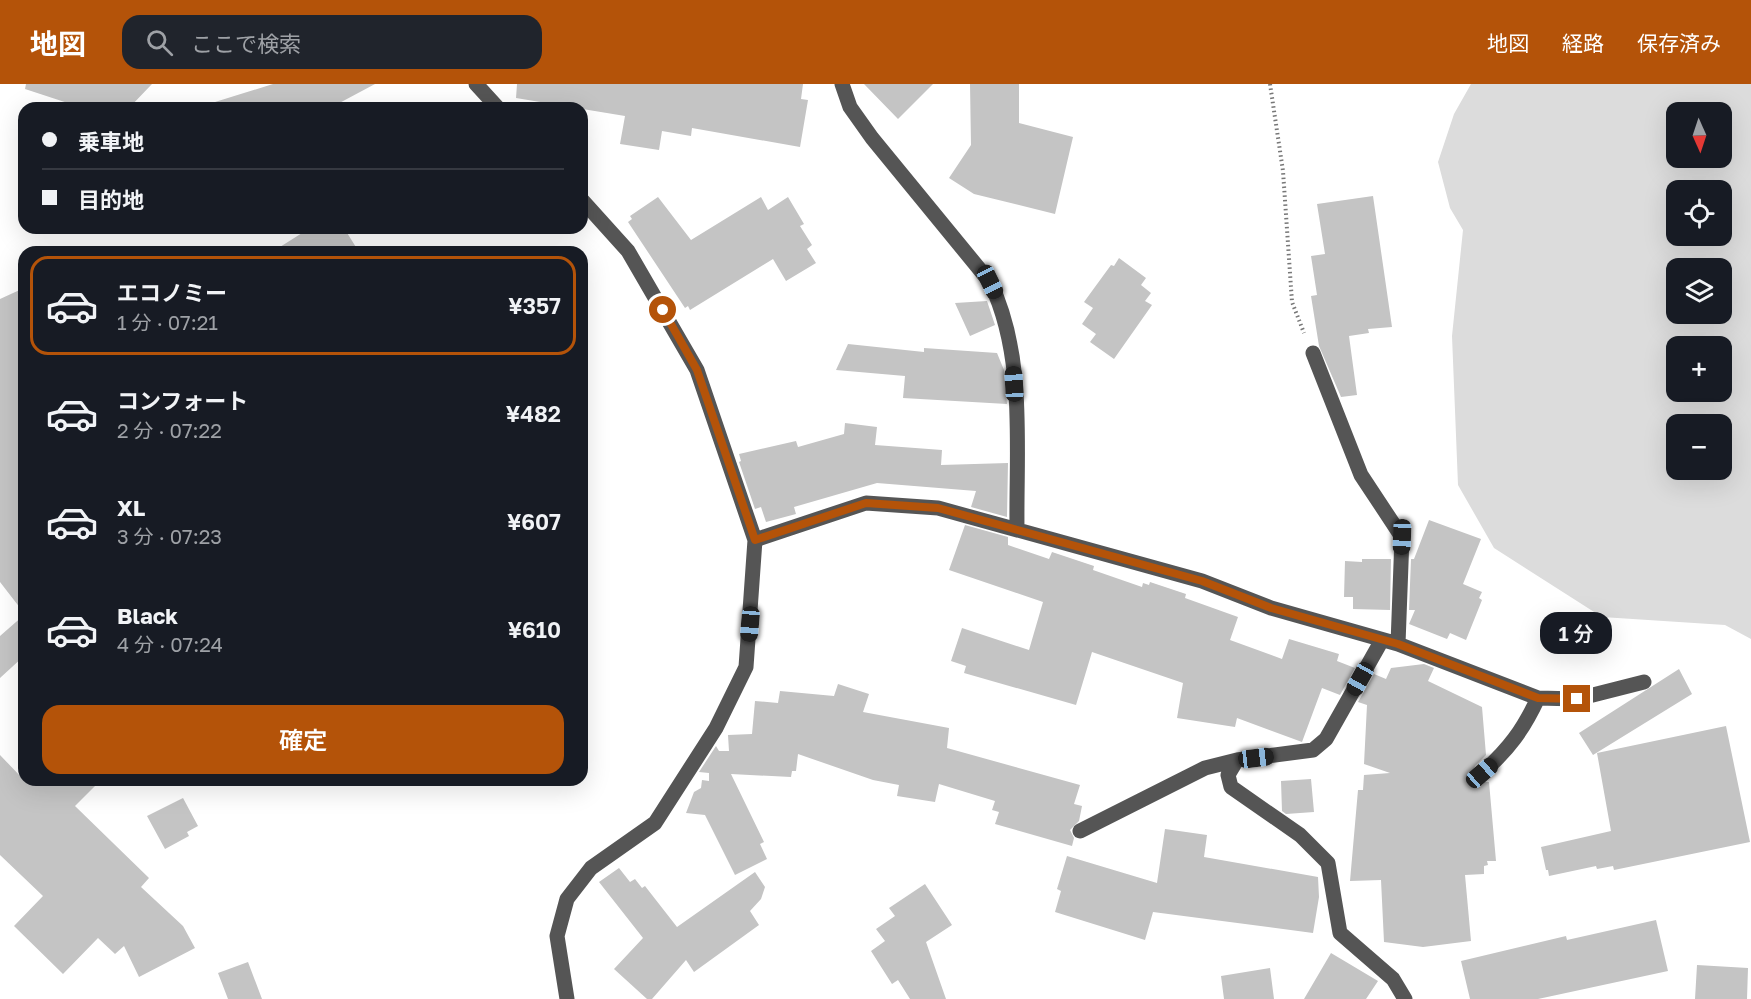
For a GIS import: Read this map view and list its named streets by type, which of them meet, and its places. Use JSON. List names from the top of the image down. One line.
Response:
{"north":"bottom","page":{"header":"地図","search":"ここで検索","nav":["地図","経路","保存済み"],"map_buttons":["+","−"],"banner":["乗車地","目的地"],"list":[{"name":"エコノミー","note":"1 分 · 07:21","value":"¥357"},{"name":"コンフォート","note":"2 分 · 07:22","value":"¥482"},{"name":"XL","note":"3 分 · 07:23","value":"¥607"},{"name":"Black","note":"4 分 · 07:24","value":"¥610"}],"bubble":"1 分","buttons":"確定"}}
